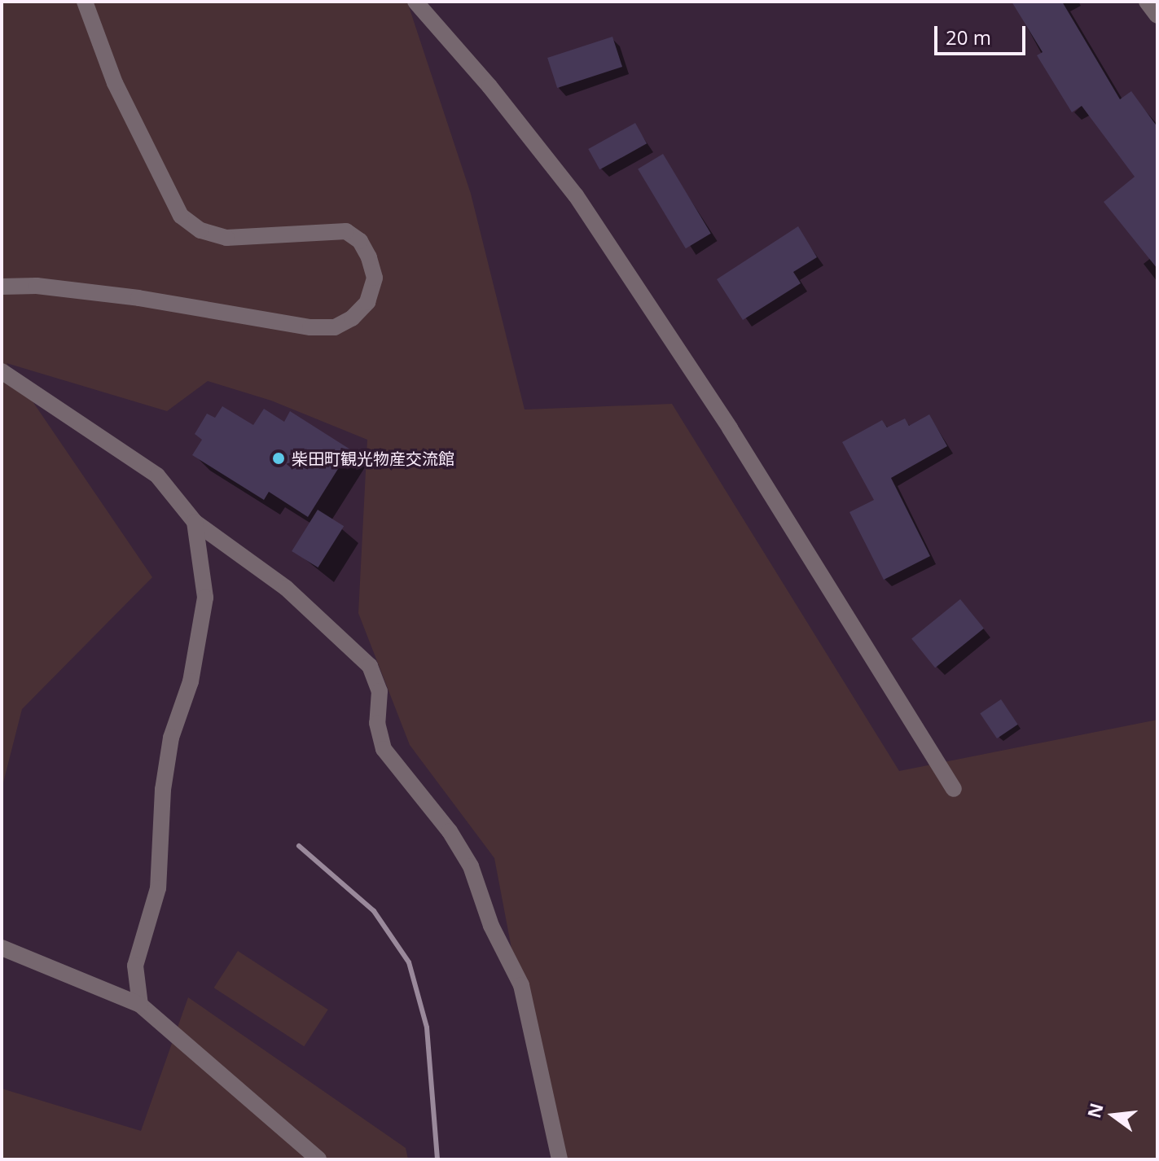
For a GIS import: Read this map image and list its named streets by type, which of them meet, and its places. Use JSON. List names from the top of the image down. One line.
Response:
{"places":["柴田町観光物産交流館"],"scale_bar":"20 m","north":"left"}
